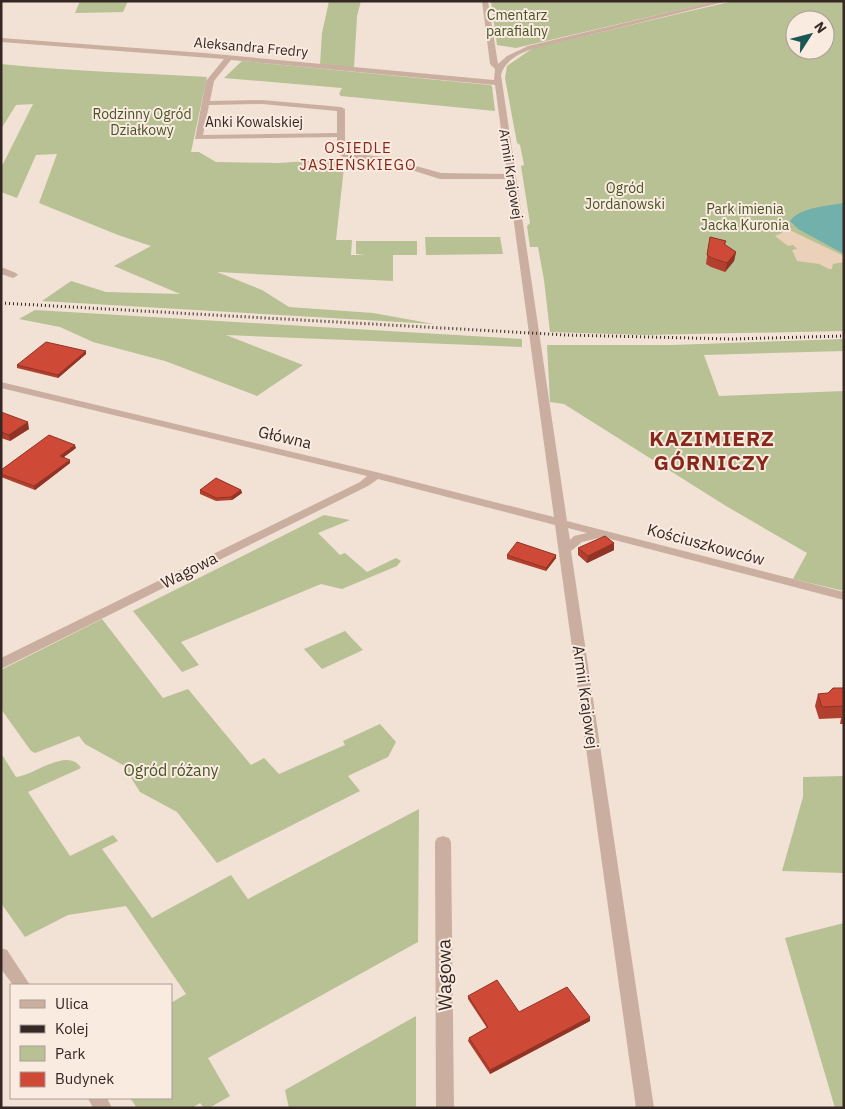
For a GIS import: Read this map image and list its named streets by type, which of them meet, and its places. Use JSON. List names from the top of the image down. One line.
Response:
{"streets":{"street":["Aleksandra Fredry","Anki Kowalskiej","Armii Krajowej","Główna","Kościuszkowców","Wagowa"]},"crossings":[["Aleksandra Fredry","Anki Kowalskiej"],["Aleksandra Fredry","Armii Krajowej"],["Anki Kowalskiej","Armii Krajowej"],["Armii Krajowej","Główna"],["Armii Krajowej","Kościuszkowców"],["Główna","Kościuszkowców"],["Główna","Wagowa"]],"districts":["OSIEDLE JASIEŃSKIEGO","KAZIMIERZ GÓRNICZY"],"parks":["Cmentarz parafialny","Rodzinny Ogród Działkowy","Ogród Jordanowski","Park imienia Jacka Kuronia","Ogród różany"],"legend":["Ulica","Kolej","Park","Budynek"],"north":"top right"}
